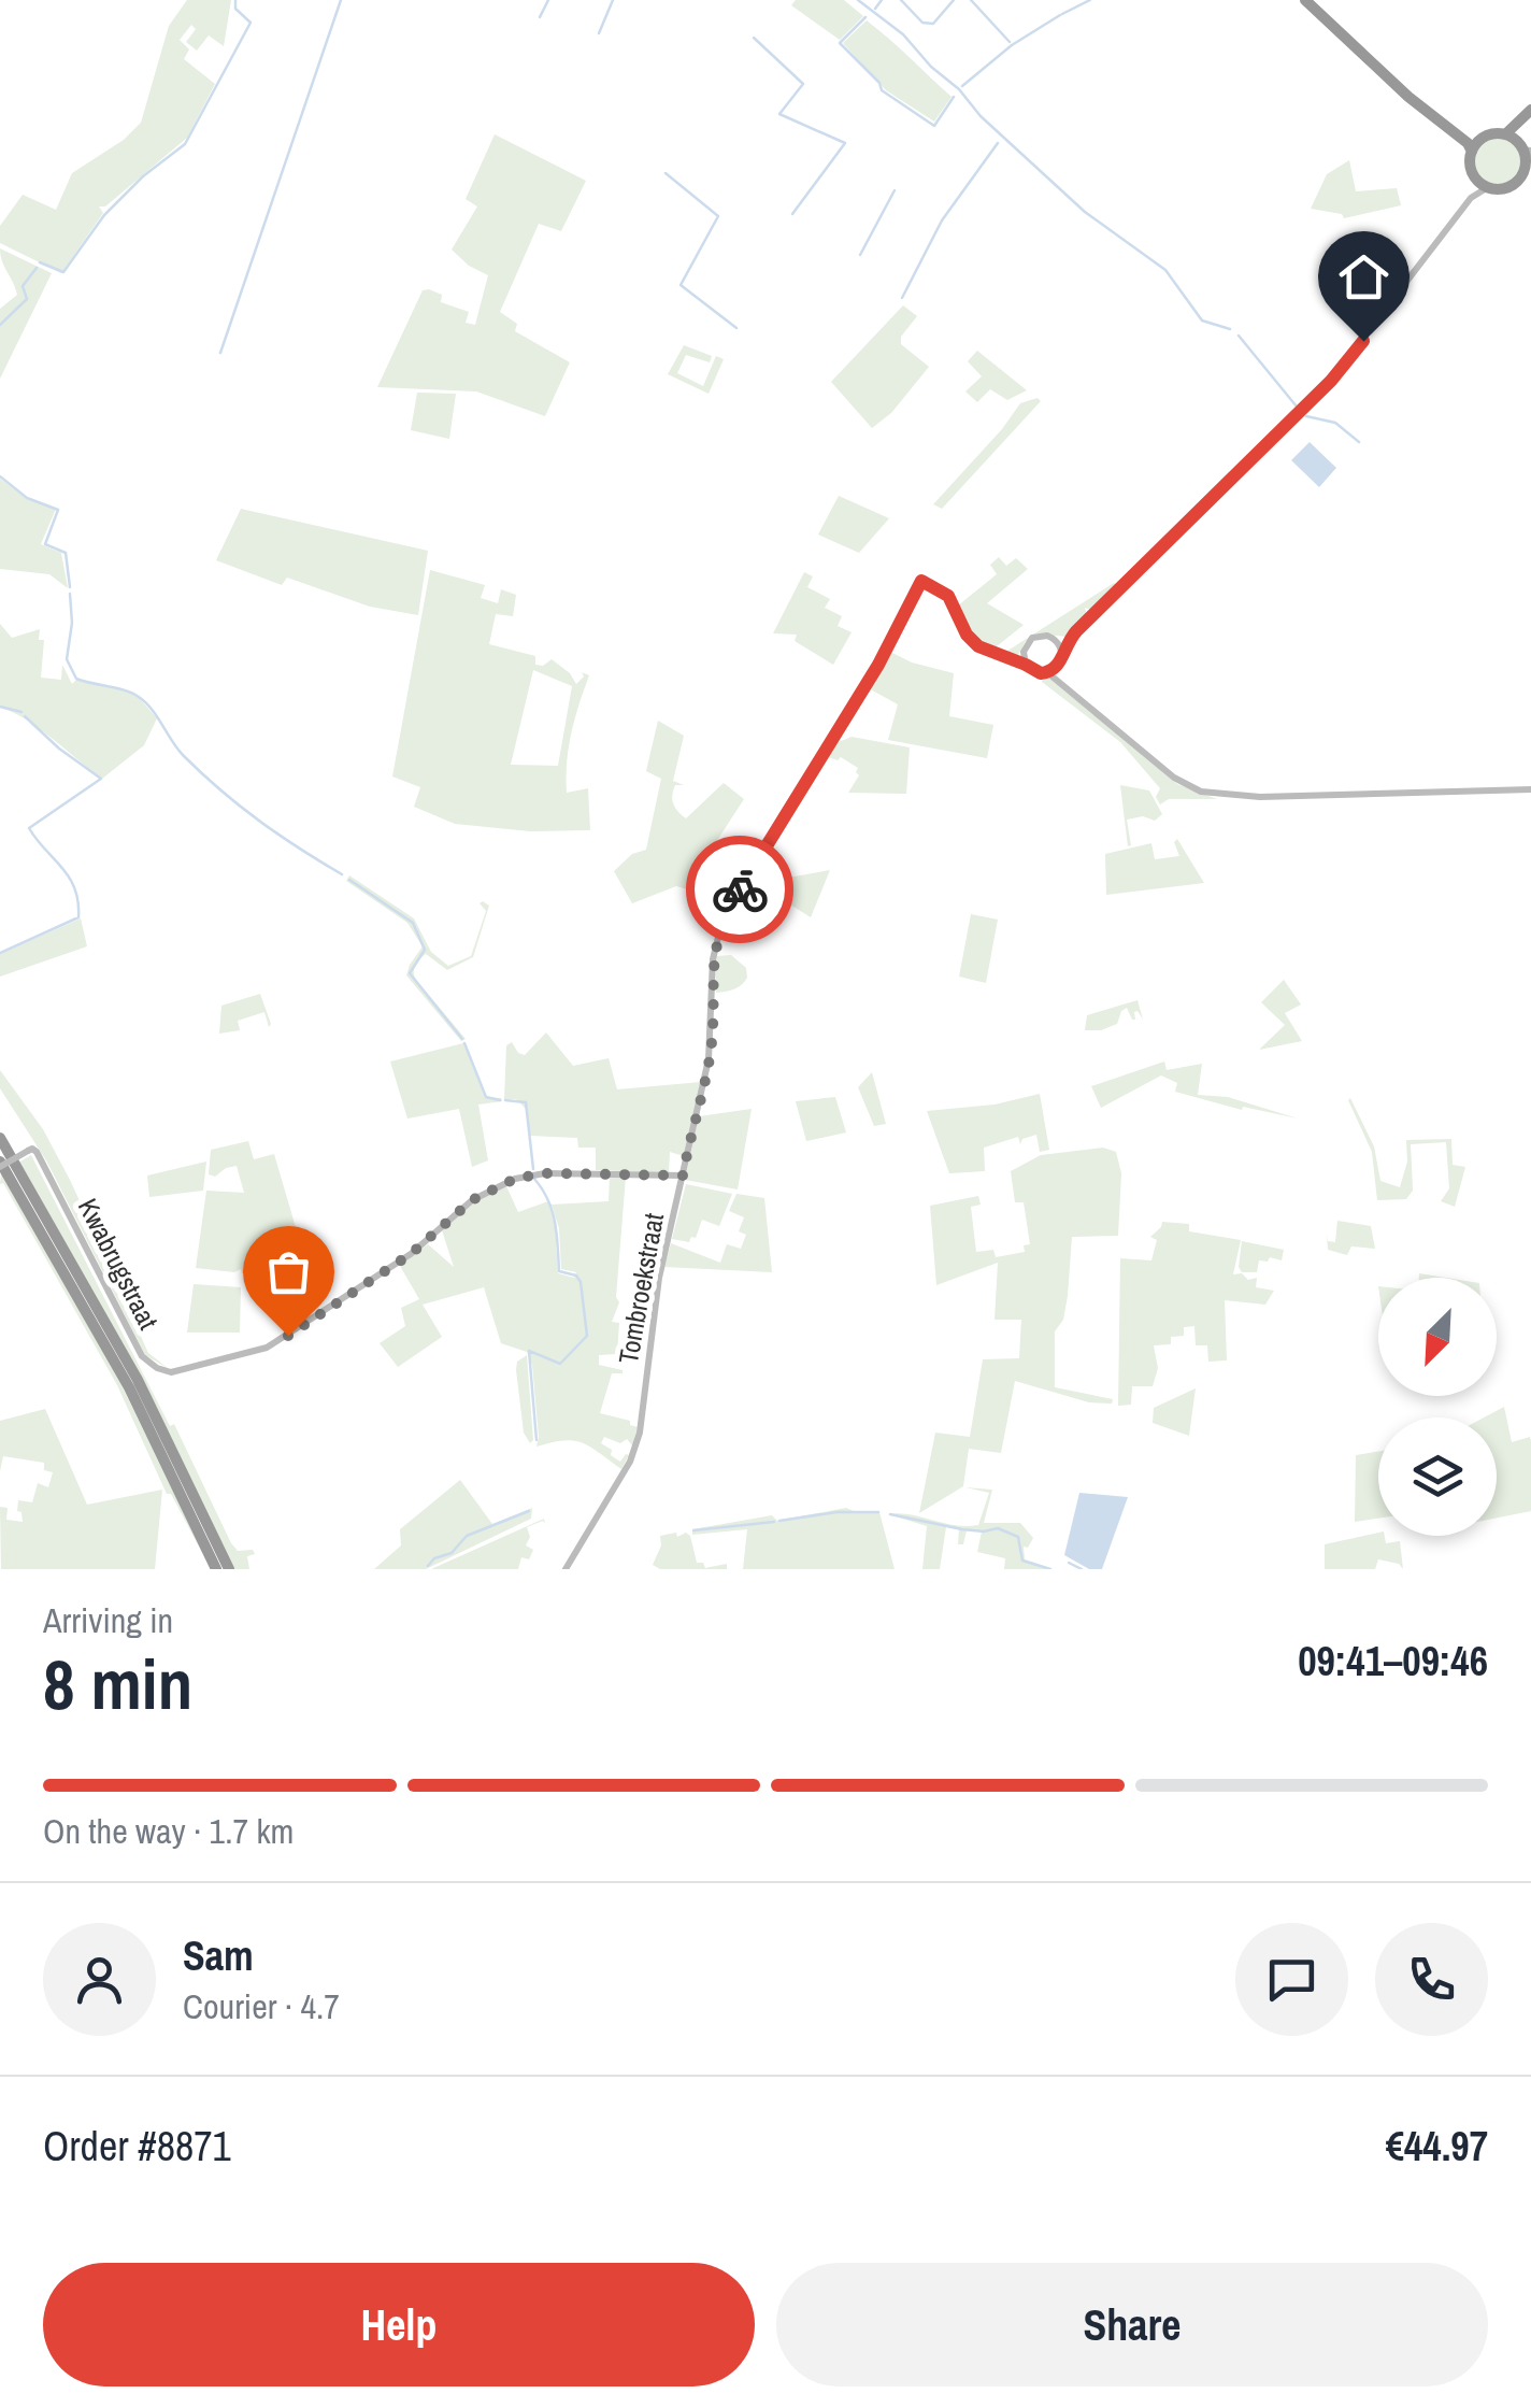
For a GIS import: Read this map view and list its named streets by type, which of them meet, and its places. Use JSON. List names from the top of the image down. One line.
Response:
{"streets":{"street":["Kwabrugstraat","Tombroekstraat"]},"crossings":[["Kwabrugstraat","Tombroekstraat"]],"north":"bottom left","page":{"heading":["8 min","Arriving in","09:41–09:46"],"panel":["Sam","Courier · 4.7","Order #8871","€44.97"],"bar":"On the way · 1.7 km","buttons":["Help","Share"]}}
